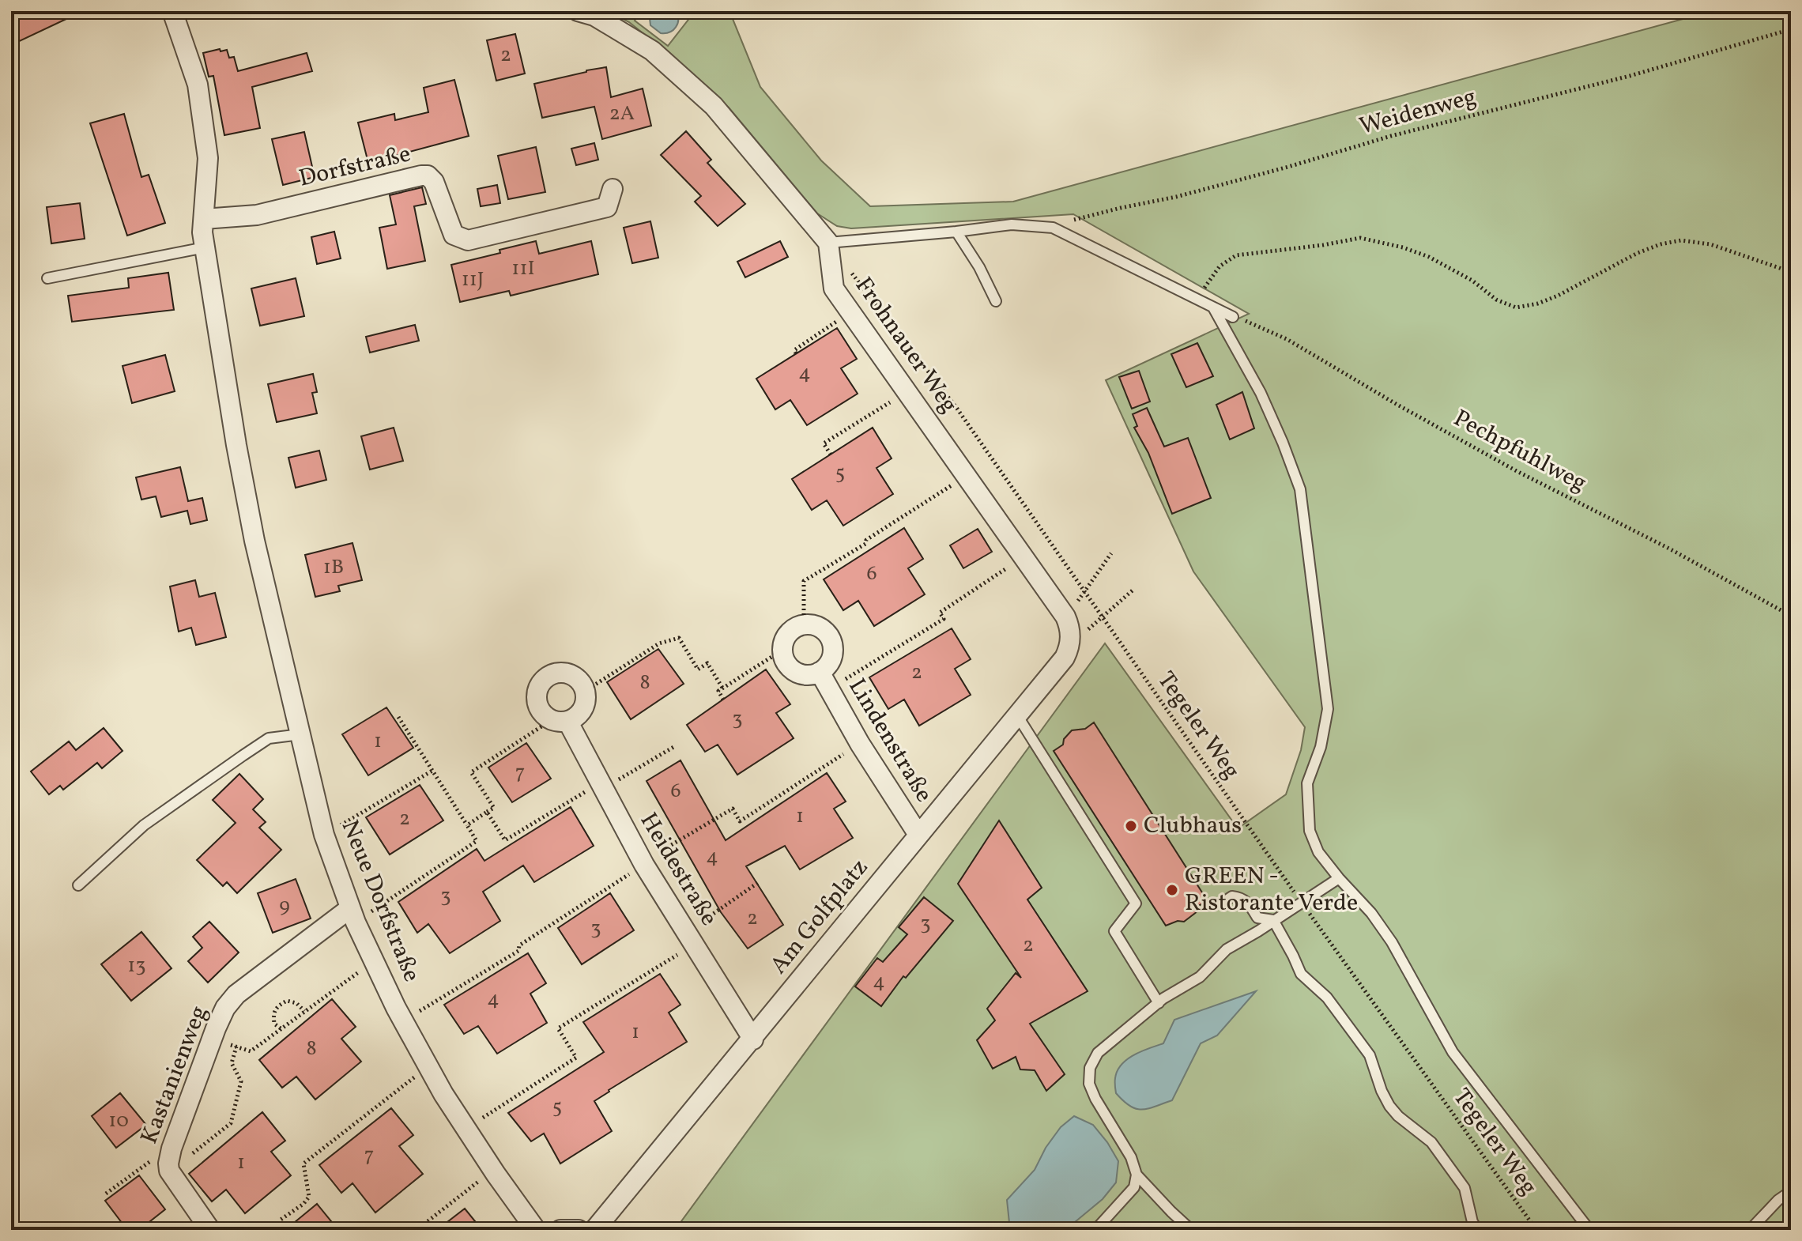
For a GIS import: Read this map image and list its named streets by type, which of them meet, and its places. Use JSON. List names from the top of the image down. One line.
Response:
{"streets":{"street":["Dorfstraße","Frohnauer Weg","Lindenstraße","Heidestraße","Neue Dorfstraße","Am Golfplatz","Kastanienweg"],"path":["Weidenweg","Pechpfuhlweg","Tegeler Weg"]},"crossings":[["Frohnauer Weg","Am Golfplatz"],["Lindenstraße","Am Golfplatz"],["Heidestraße","Am Golfplatz"],["Neue Dorfstraße","Kastanienweg"]],"places":["Clubhaus","GREEN - Ristorante Verde"],"house_numbers":["2","2A","11I","11J","4","5","1B","6","2","8","3","1","7","6","1","2","4","3","9","2","3","3","2","13","4","4","1","8","5","10","7","1"]}
